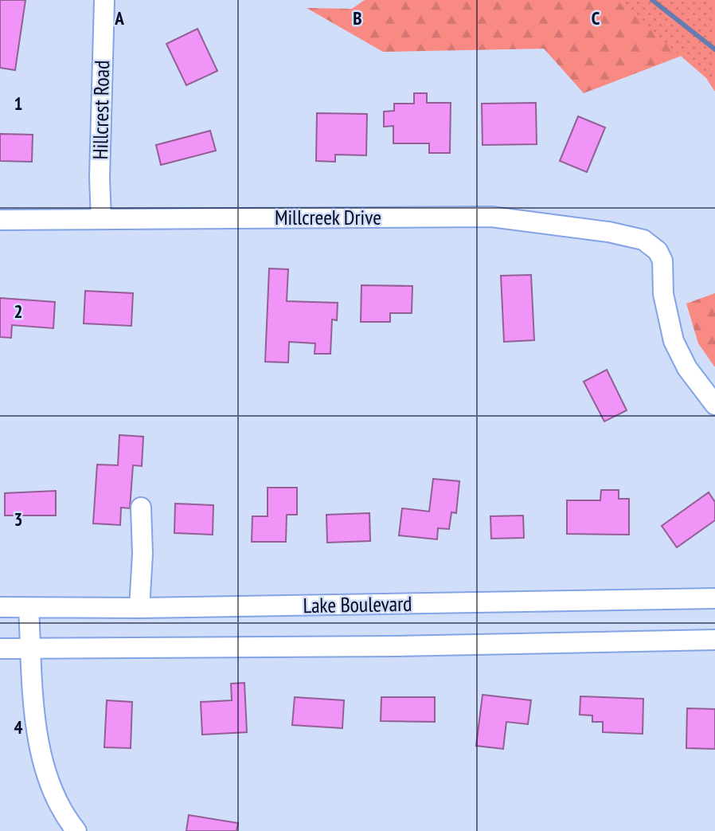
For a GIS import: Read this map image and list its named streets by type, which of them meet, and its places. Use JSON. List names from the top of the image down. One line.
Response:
{"streets":{"street":["Hillcrest Road","Millcreek Drive","Lake Boulevard"]},"crossings":[["Hillcrest Road","Millcreek Drive"]],"grid":{"columns":["A","B","C"],"rows":["1","2","3","4"]}}
